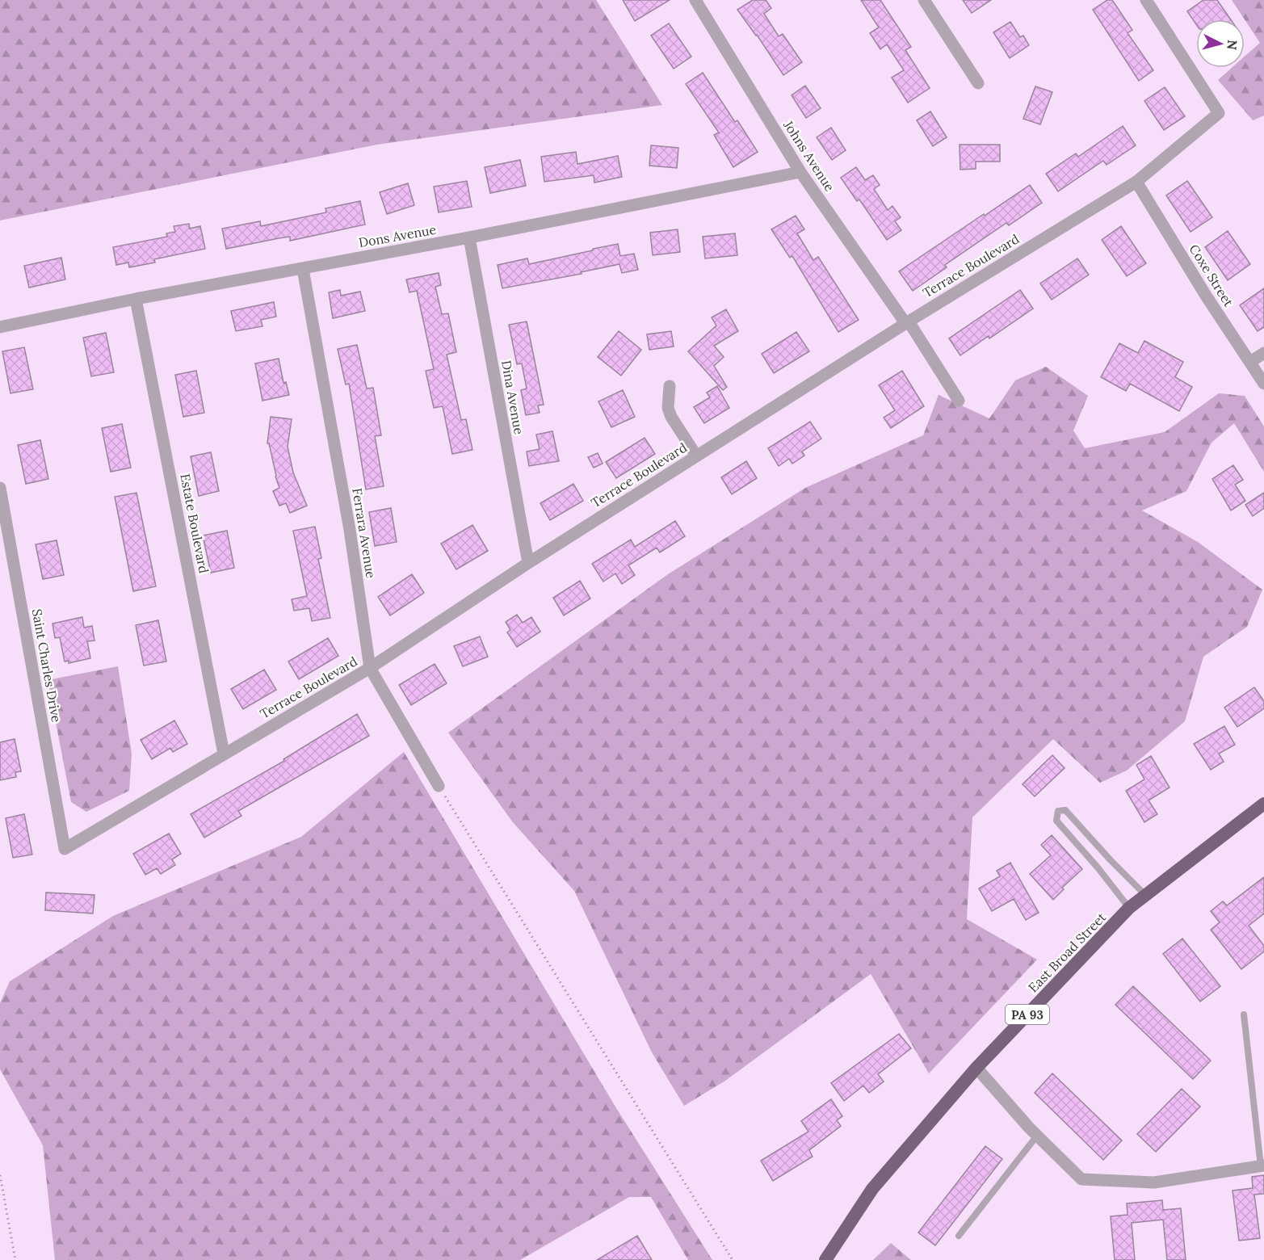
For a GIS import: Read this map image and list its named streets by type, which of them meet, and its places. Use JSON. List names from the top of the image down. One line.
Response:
{"streets":{"highway":["East Broad Street","PA 93"],"street":["Johns Avenue","Dons Avenue","Terrace Boulevard","Coxe Street","Dina Avenue","Estate Boulevard","Ferrara Avenue","Saint Charles Drive"]},"crossings":[["Johns Avenue","Dons Avenue"],["Johns Avenue","Terrace Boulevard"],["Dons Avenue","Dina Avenue"],["Dons Avenue","Estate Boulevard"],["Dons Avenue","Ferrara Avenue"],["Terrace Boulevard","Coxe Street"],["Terrace Boulevard","Dina Avenue"],["Terrace Boulevard","Estate Boulevard"],["Terrace Boulevard","Ferrara Avenue"],["Terrace Boulevard","Saint Charles Drive"]],"north":"right"}
